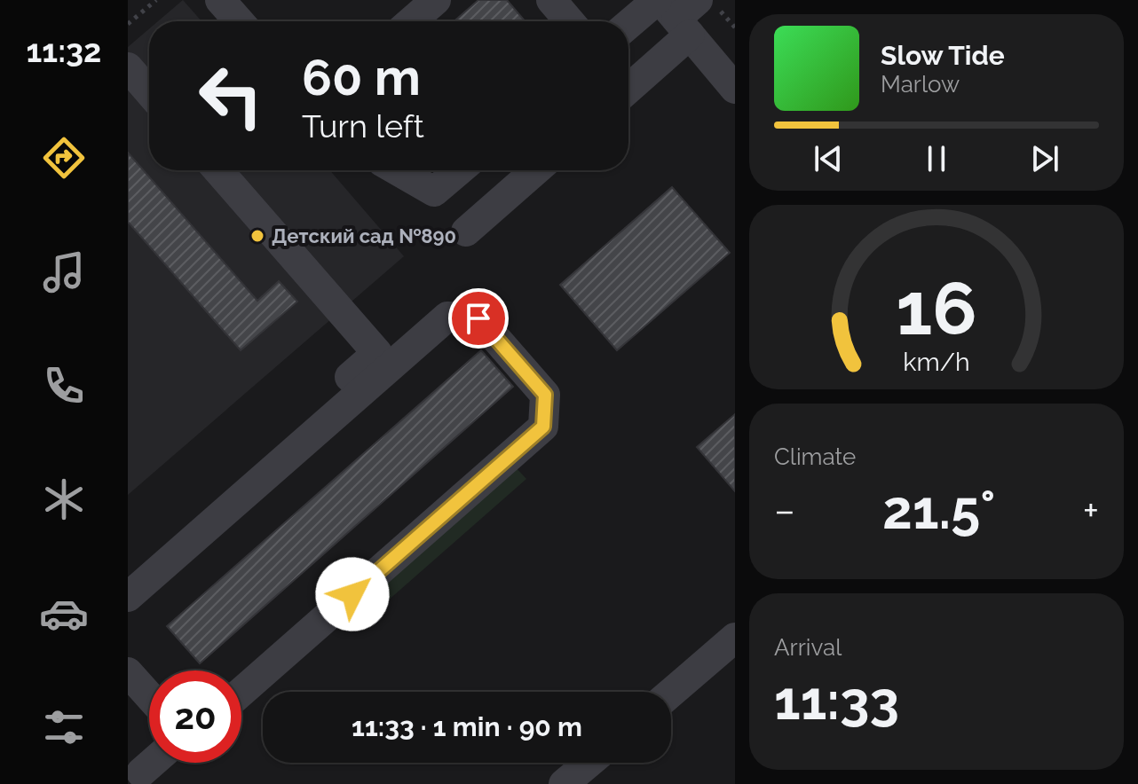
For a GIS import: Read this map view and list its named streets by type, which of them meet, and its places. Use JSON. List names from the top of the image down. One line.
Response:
{"places":["Детский сад №890"],"page":{"tabs":"11:32","turn":["60 m","Turn left"],"song":["Slow Tide","Marlow"],"tile":["Climate",["Arrival","11:33"]],"heat":["−","21.5°","+"],"limit":"20","trip":"11:33 · 1 min · 90 m","gauge":["16","km/h"]}}
